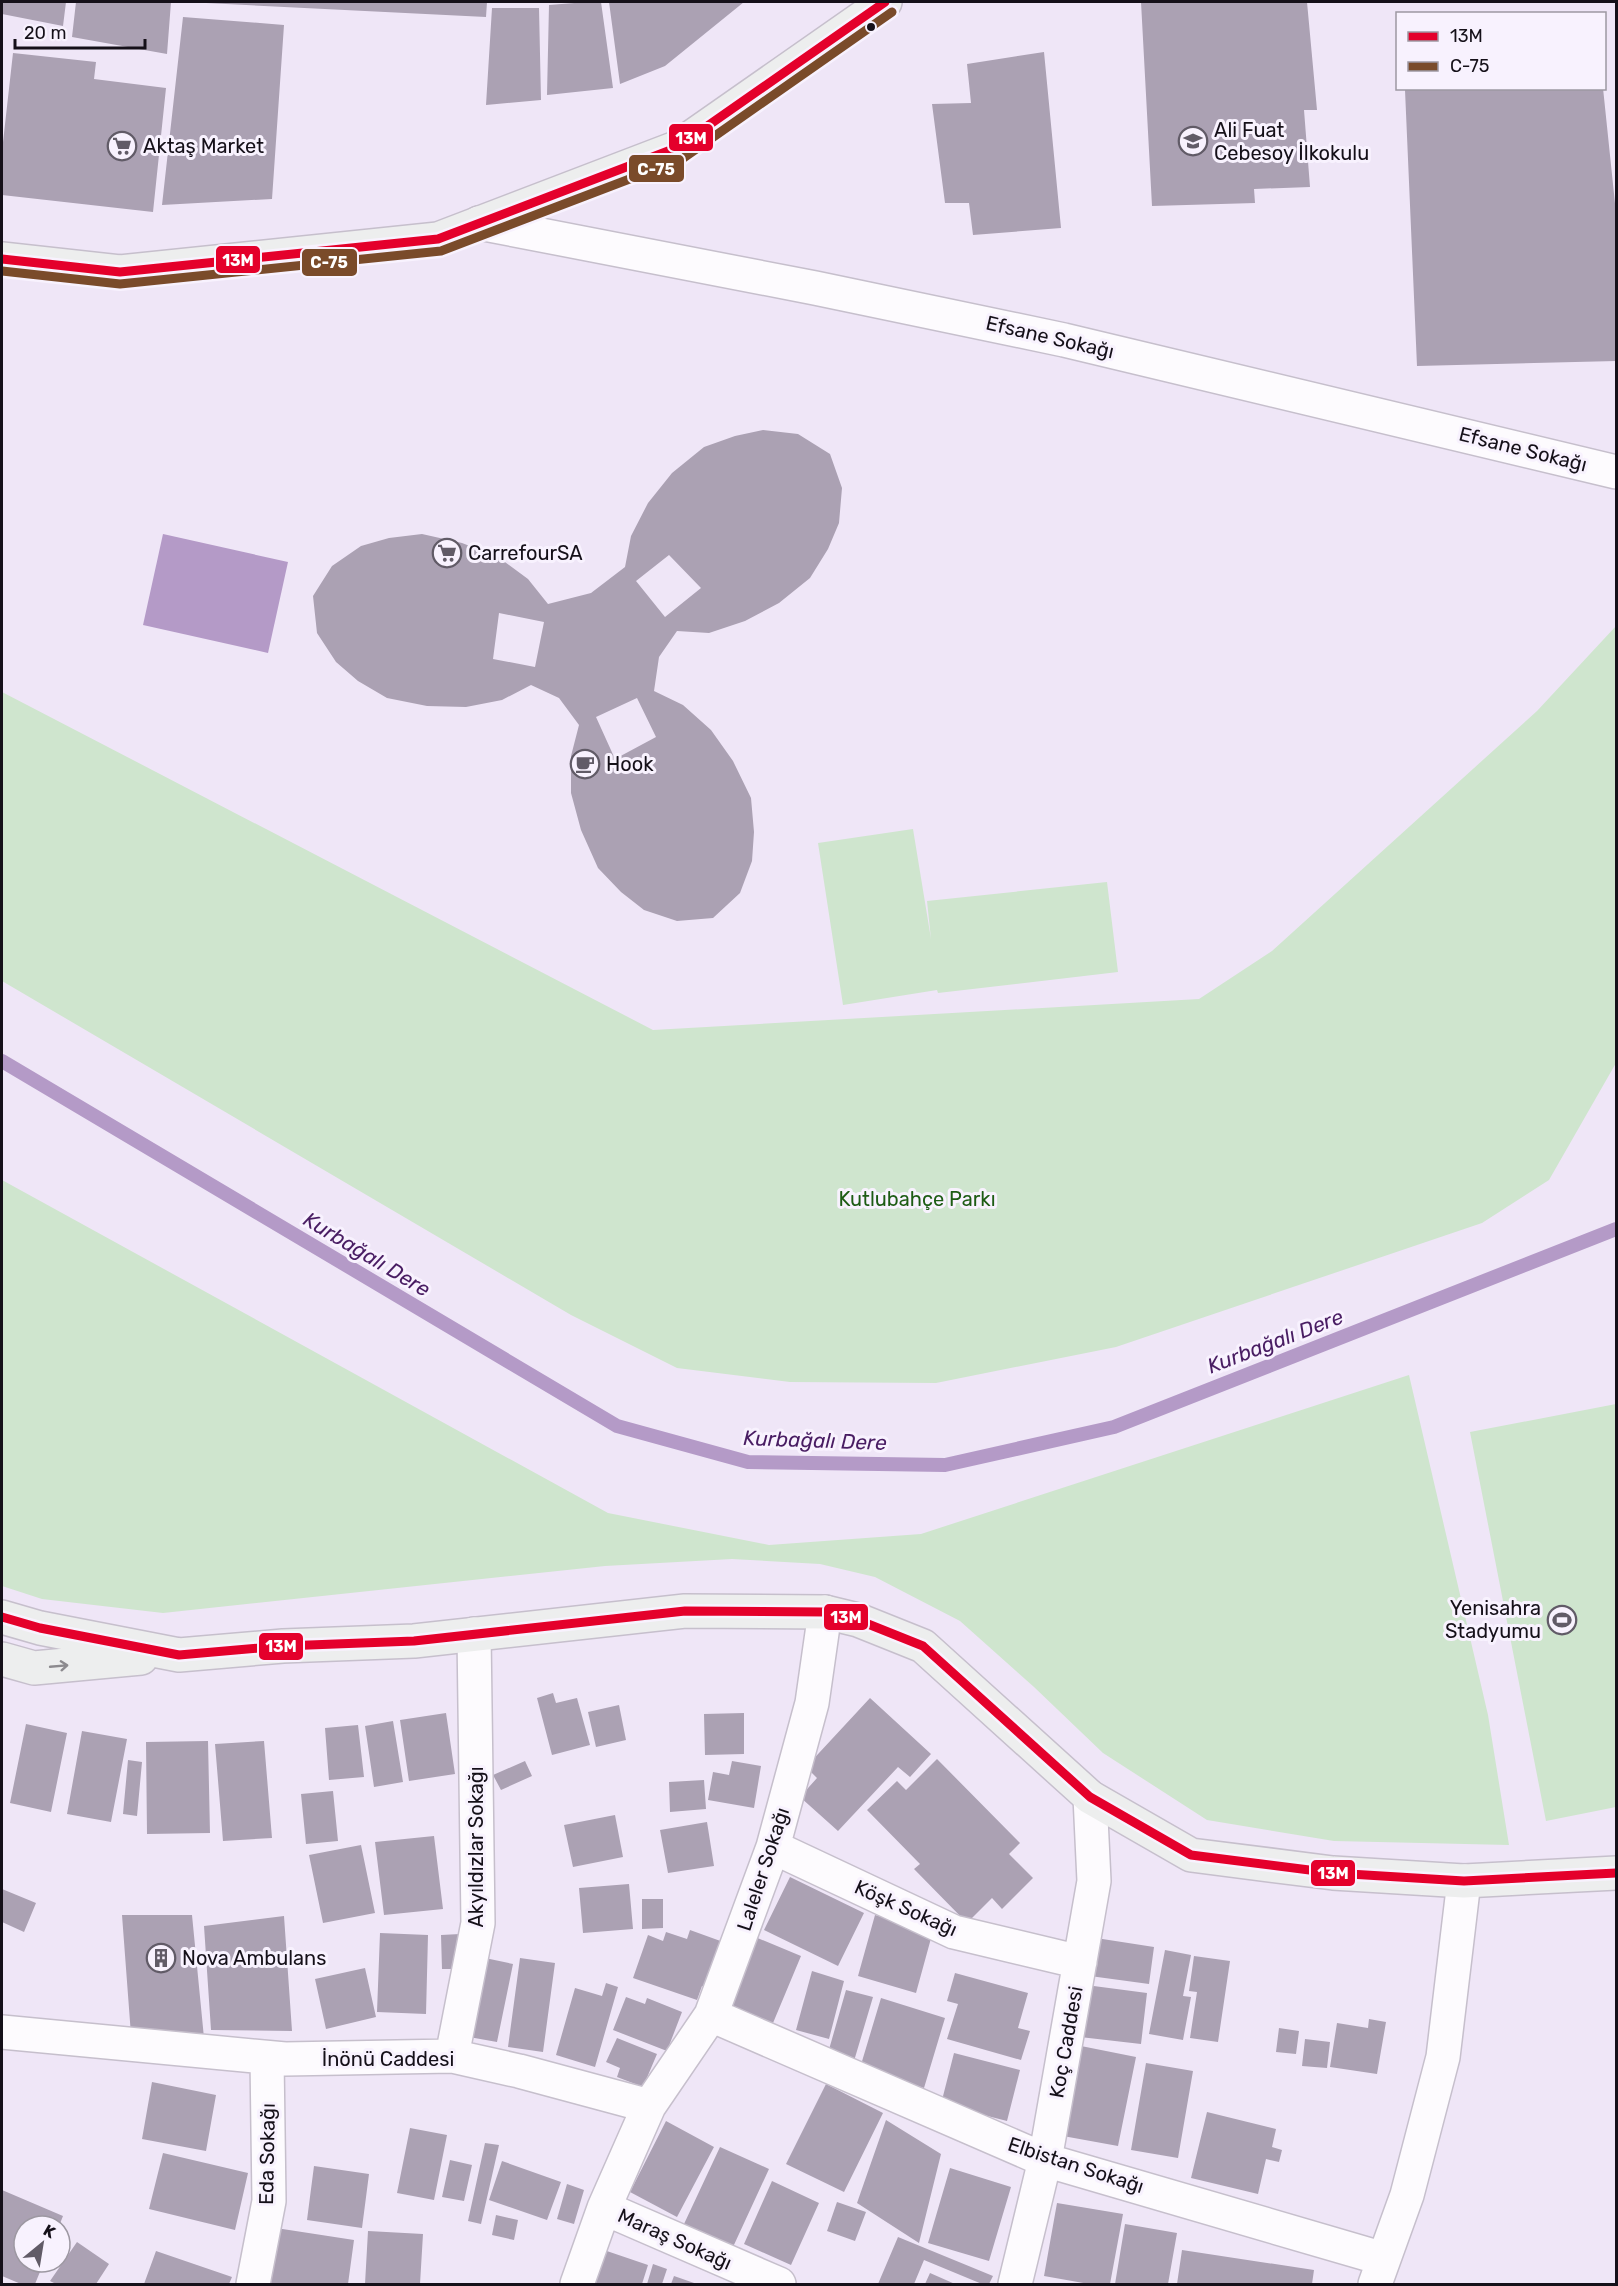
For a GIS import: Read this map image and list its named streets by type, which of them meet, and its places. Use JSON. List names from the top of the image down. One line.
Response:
{"streets":{"street":["Efsane Sokağı","Akyıldızlar Sokağı","Laleler Sokağı","Köşk Sokağı","Koç Caddesi","İnönü Caddesi","Eda Sokağı","Elbistan Sokağı","Maraş Sokağı"]},"crossings":[["Akyıldızlar Sokağı","İnönü Caddesi"],["Laleler Sokağı","Köşk Sokağı"],["Laleler Sokağı","İnönü Caddesi"],["Laleler Sokağı","Elbistan Sokağı"],["Köşk Sokağı","Koç Caddesi"],["Koç Caddesi","Elbistan Sokağı"],["İnönü Caddesi","Eda Sokağı"]],"water":["Kurbağalı Dere"],"parks":["Kutlubahçe Parkı"],"places":{"school or university":["Ali Fuat Cebesoy İlkokulu"],"supermarket":["Aktaş Market","CarrefourSA"],"cafe":["Hook"],"sports":["Yenisahra Stadyumu"],"building":["Nova Ambulans"]},"lines":["transit line 13M","transit line C-75"],"legend":["13M","C-75"],"scale_bar":"20 m","north":"top right"}
